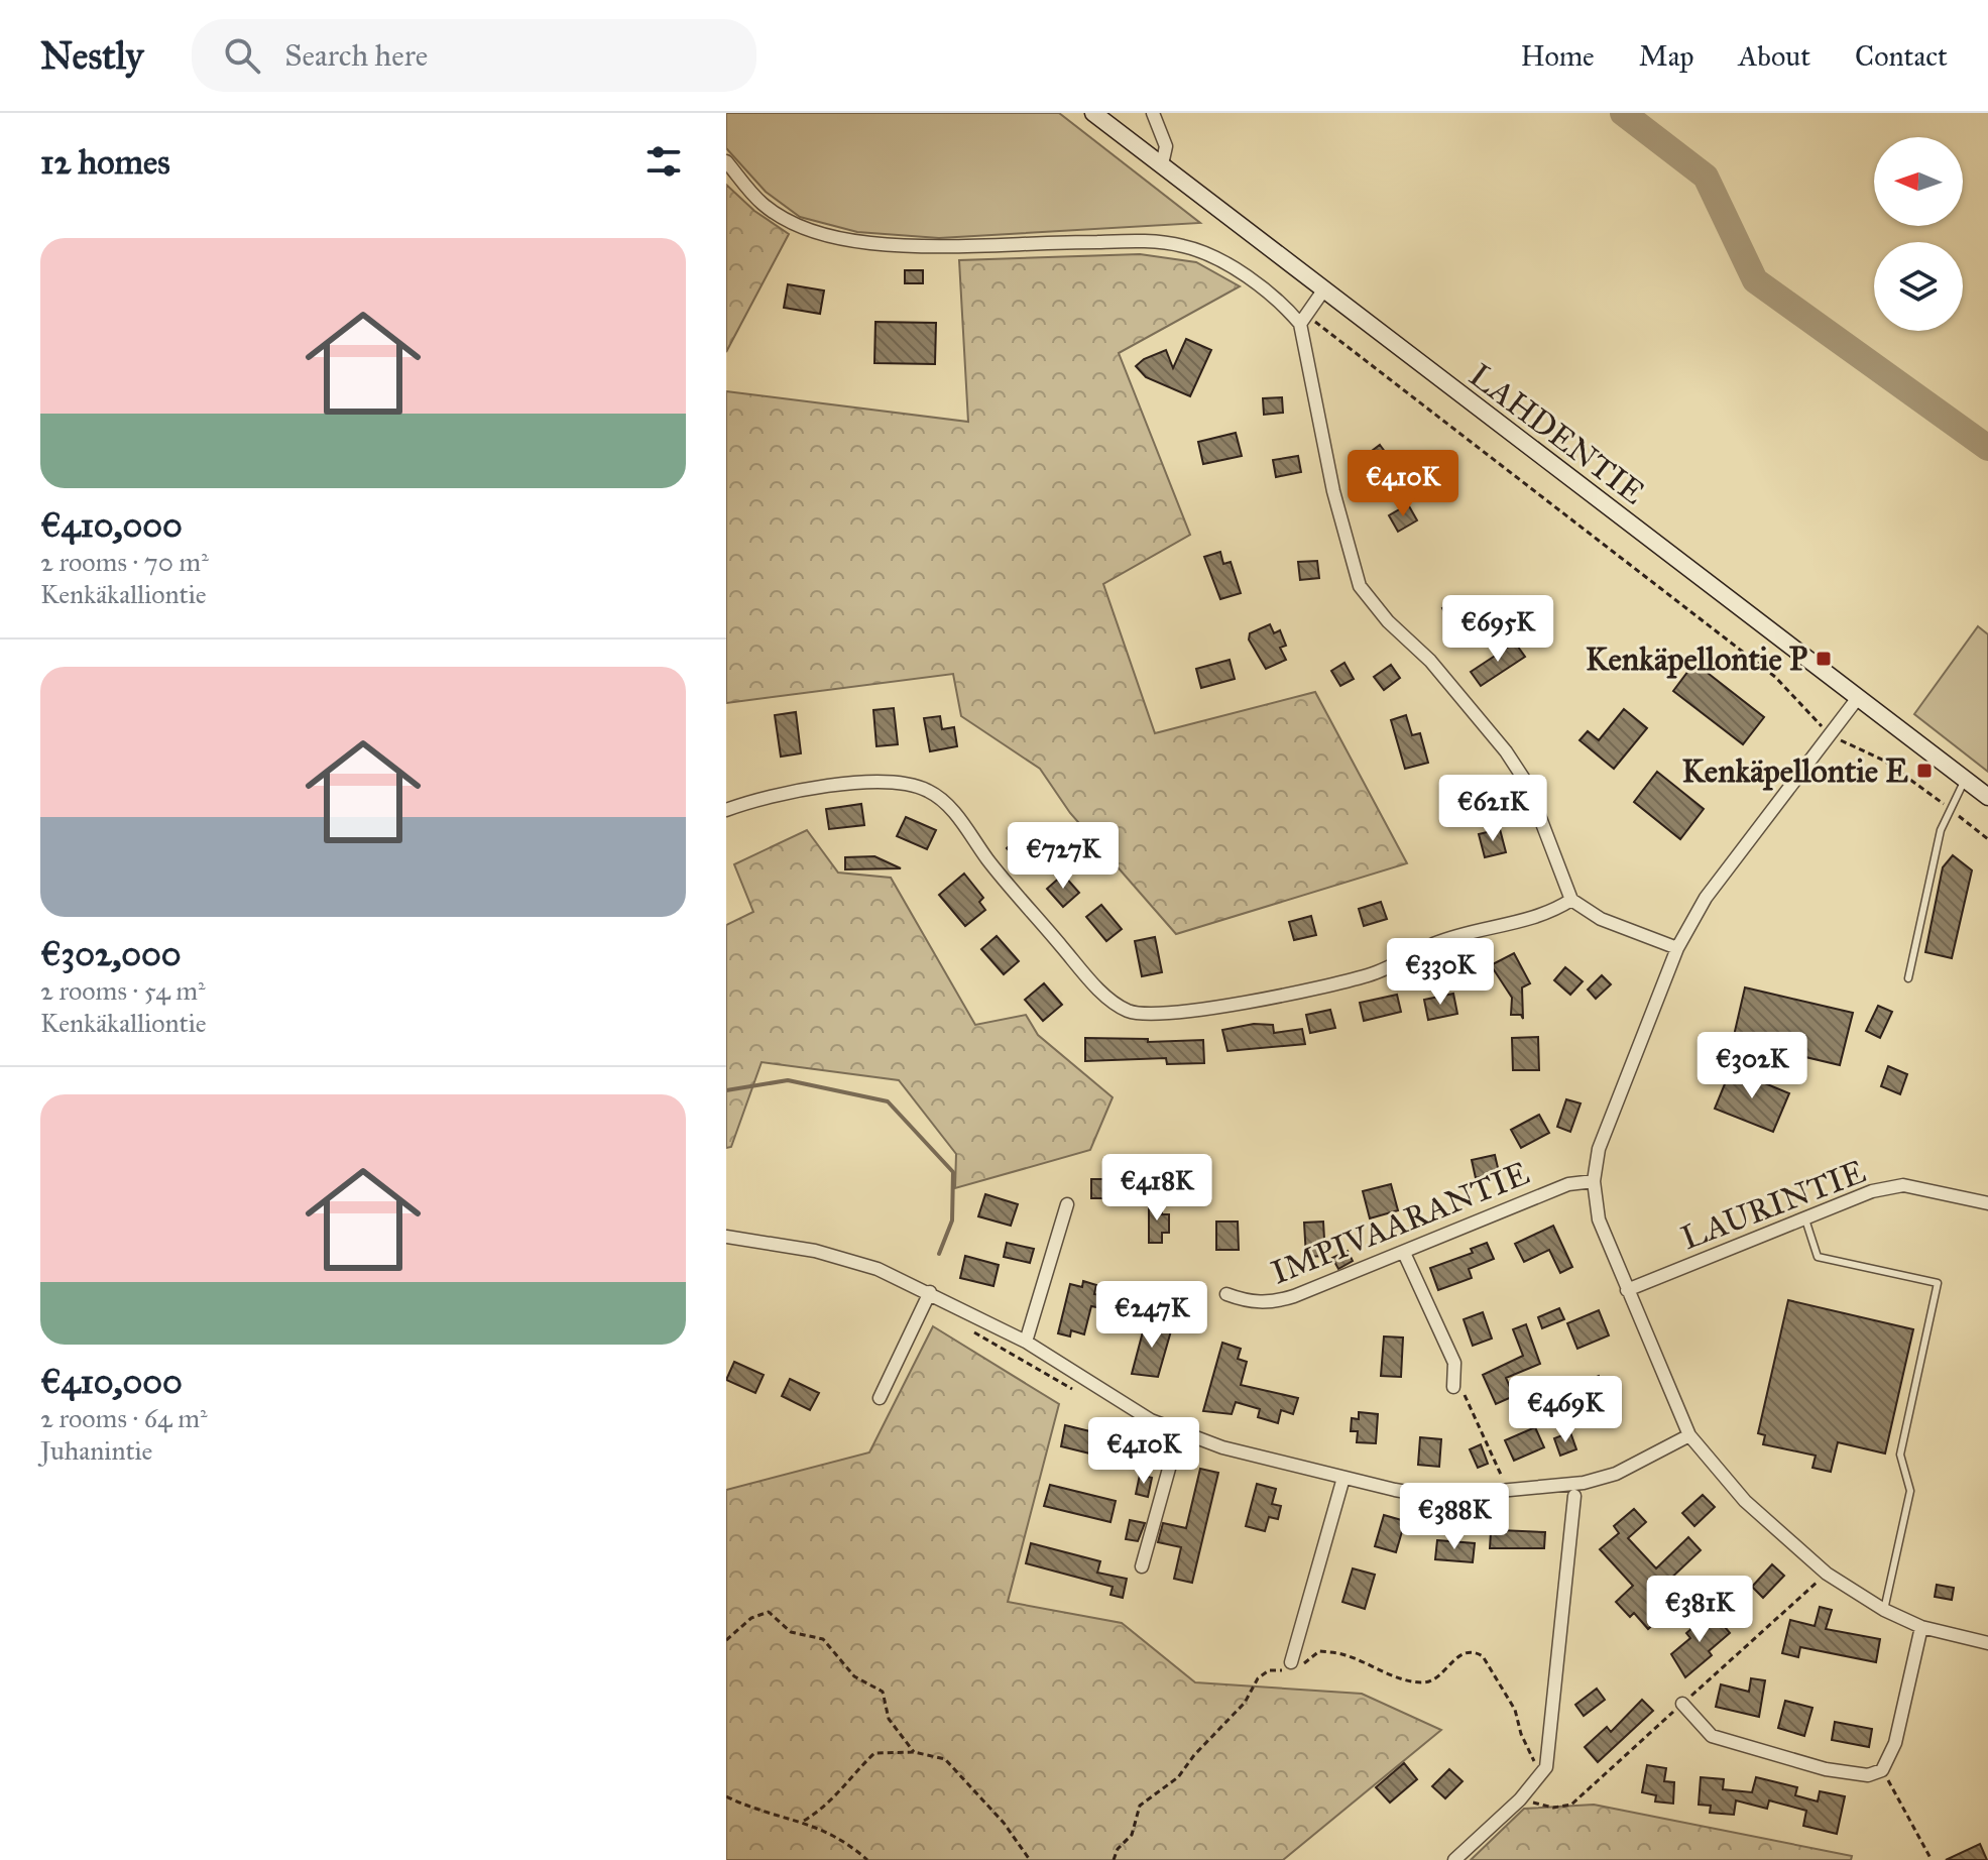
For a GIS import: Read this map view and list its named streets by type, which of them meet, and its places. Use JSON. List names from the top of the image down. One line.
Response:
{"streets":{"main road":["LAHDENTIE"],"street":["LAURINTIE","IMPIVAARANTIE"]},"places":{"transit":["Kenkäpellontie P","Kenkäpellontie E"]},"north":"left","page":{"header":"Nestly","search":"Search here","nav":["Home","Map","About","Contact"],"heading":"12 homes","list":[{"name":"€410,000","note":"2 rooms · 70 m² · Kenkäkalliontie"},{"name":"€302,000","note":"2 rooms · 54 m² · Kenkäkalliontie"},{"name":"€410,000","note":"2 rooms · 64 m² · Juhanintie"}],"price":["€410K","€695K","€621K","€727K","€330K","€302K","€418K","€247K","€469K","€410K","€388K","€381K"]}}
